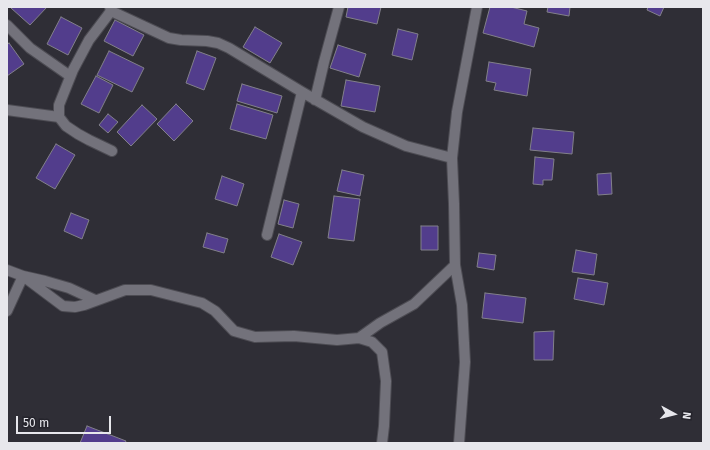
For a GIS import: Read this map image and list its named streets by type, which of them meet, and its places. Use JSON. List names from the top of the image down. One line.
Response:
{"scale_bar":"50 m","north":"right"}
